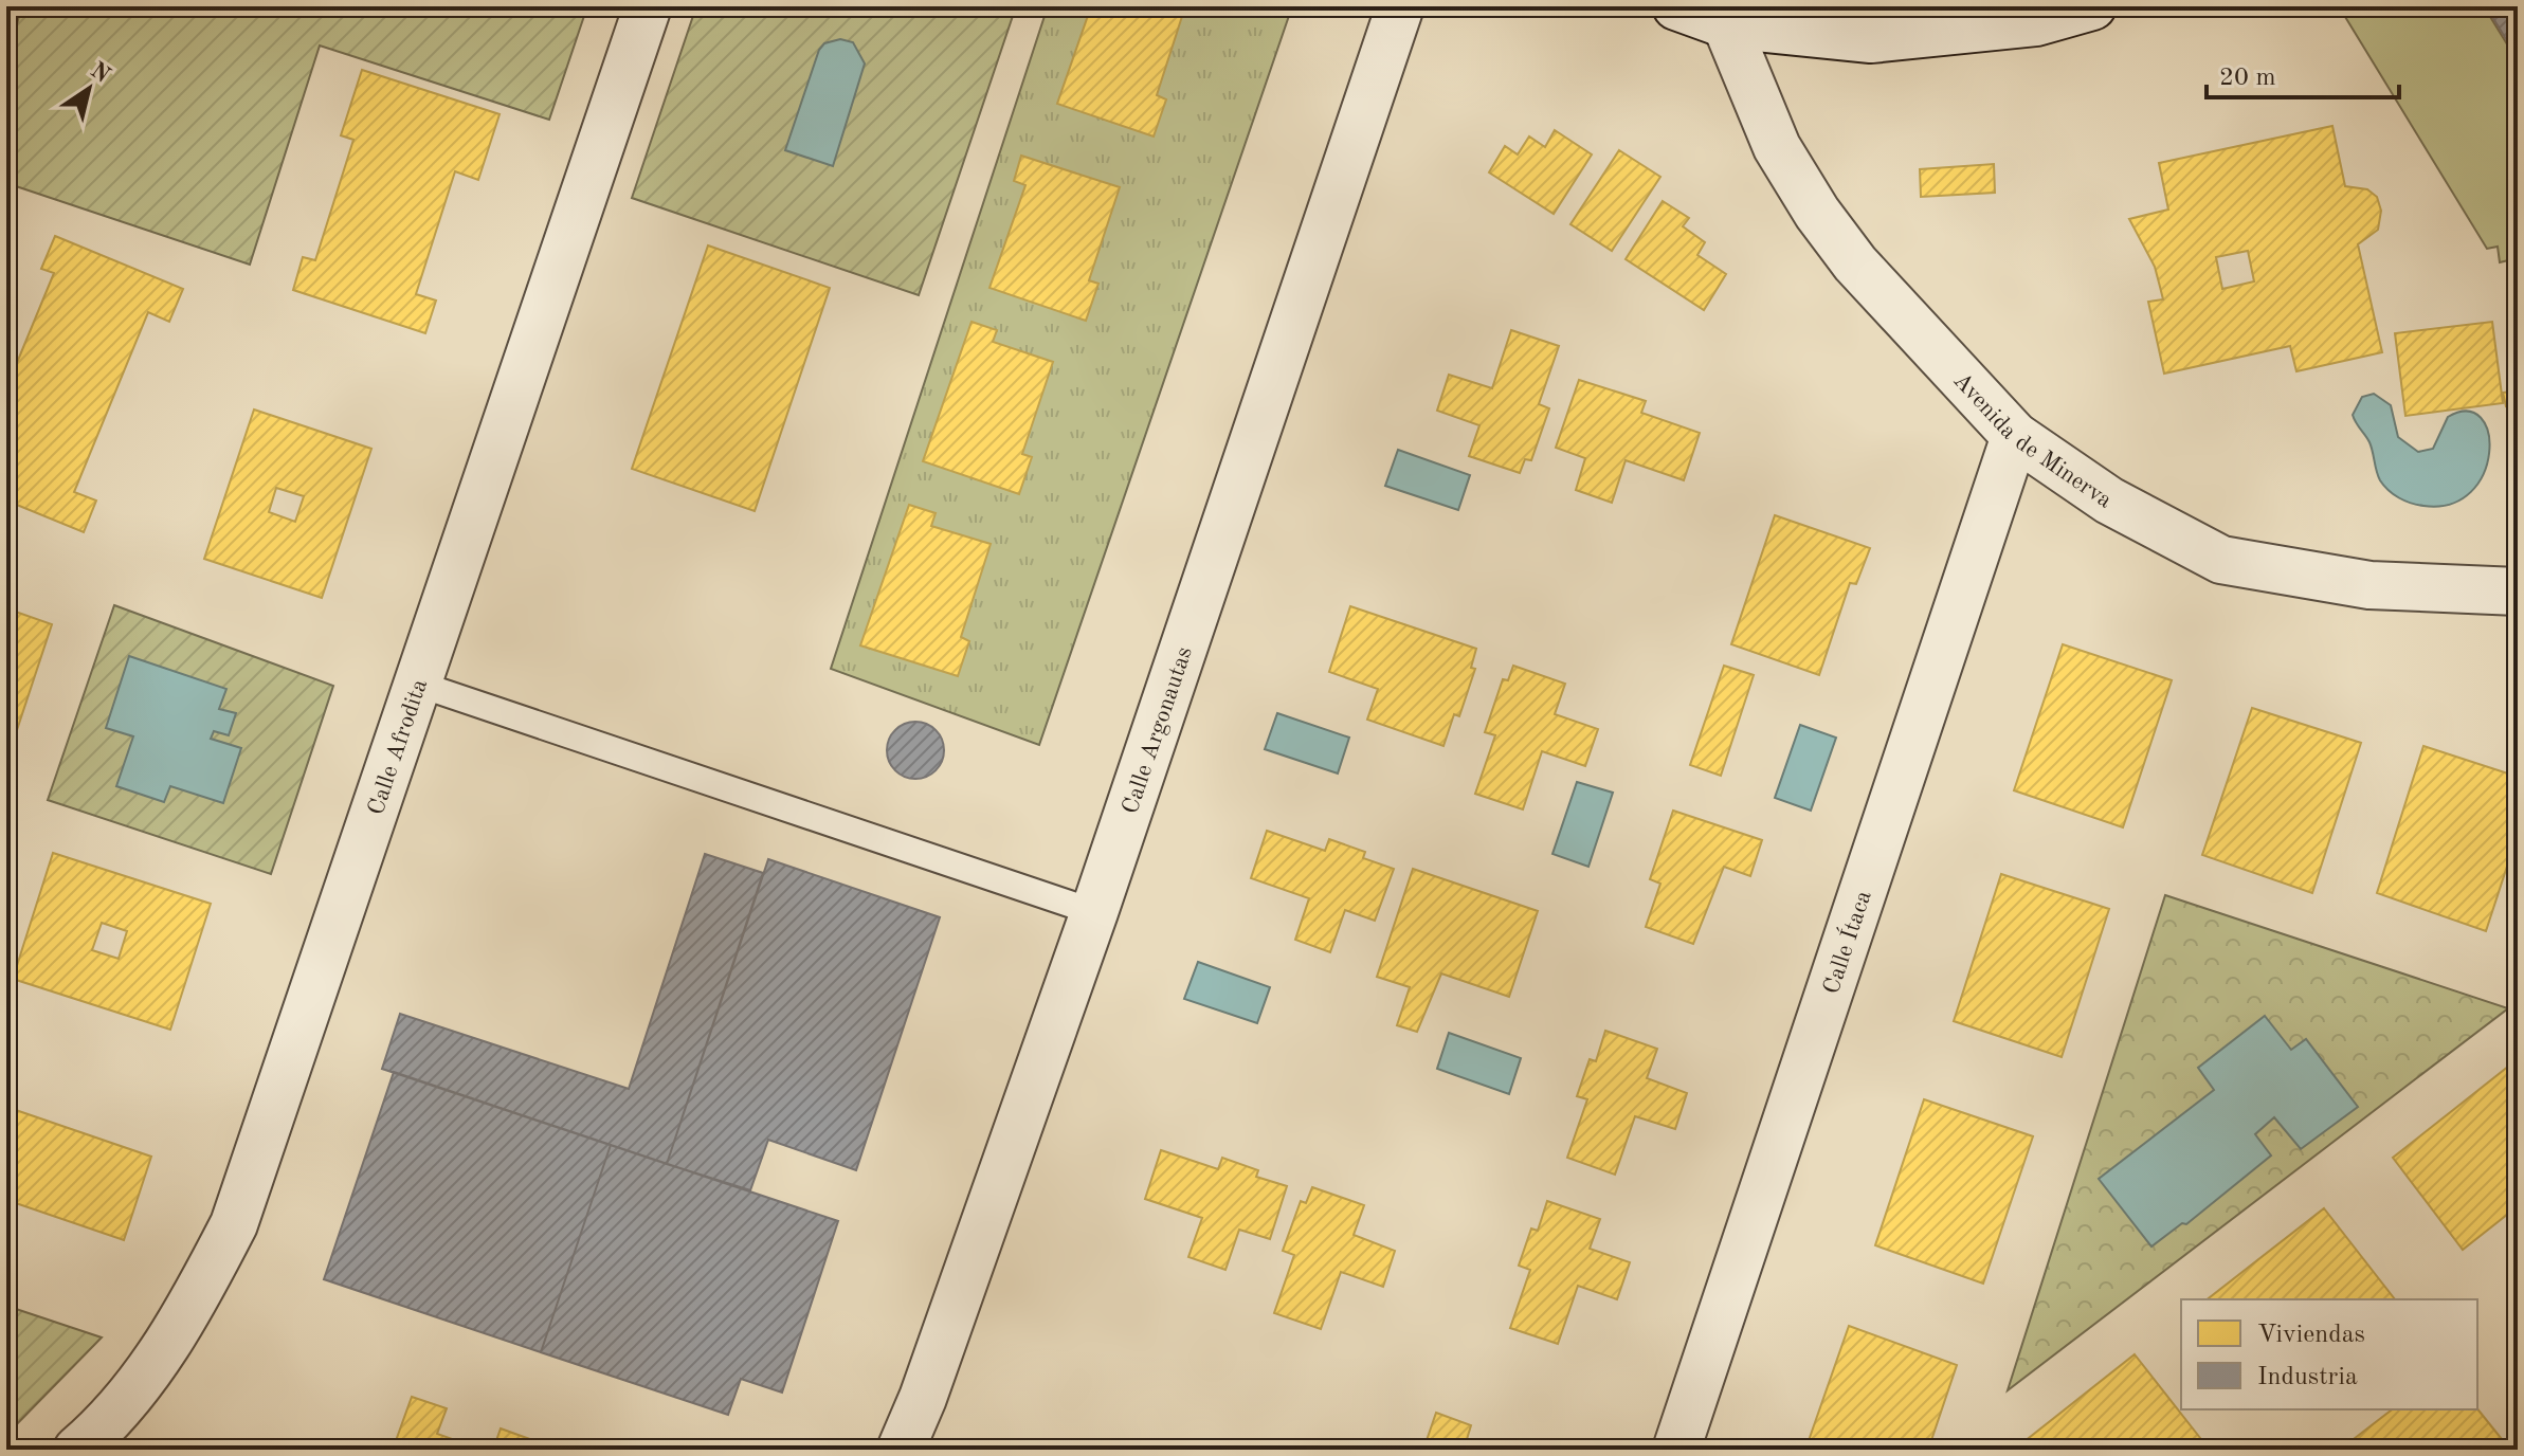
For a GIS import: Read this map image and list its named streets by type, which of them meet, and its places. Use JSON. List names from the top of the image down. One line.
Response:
{"streets":{"street":["Avenida de Minerva","Calle Argonautas","Calle Afrodita","Calle Ítaca"]},"crossings":[["Avenida de Minerva","Calle Ítaca"]],"legend":["Viviendas","Industria"],"scale_bar":"20 m","north":"top right"}
